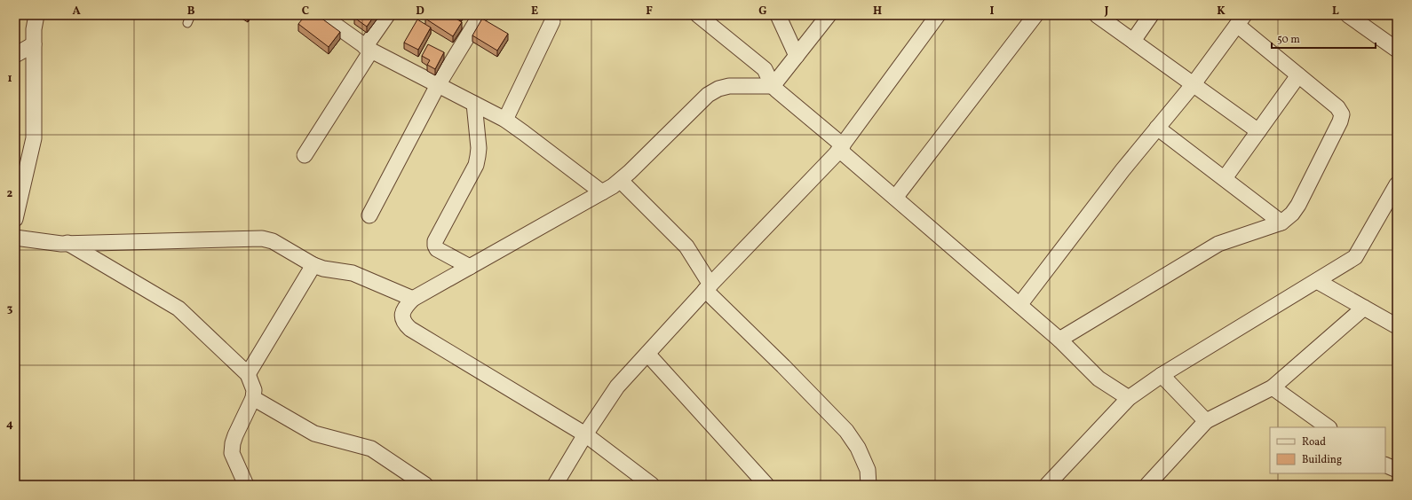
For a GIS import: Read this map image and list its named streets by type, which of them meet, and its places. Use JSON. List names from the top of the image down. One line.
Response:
{"legend":["Road","Building"],"scale_bar":"50 m","grid":{"columns":["A","B","C","D","E","F","G","H","I","J","K","L"],"rows":["1","2","3","4"]}}
